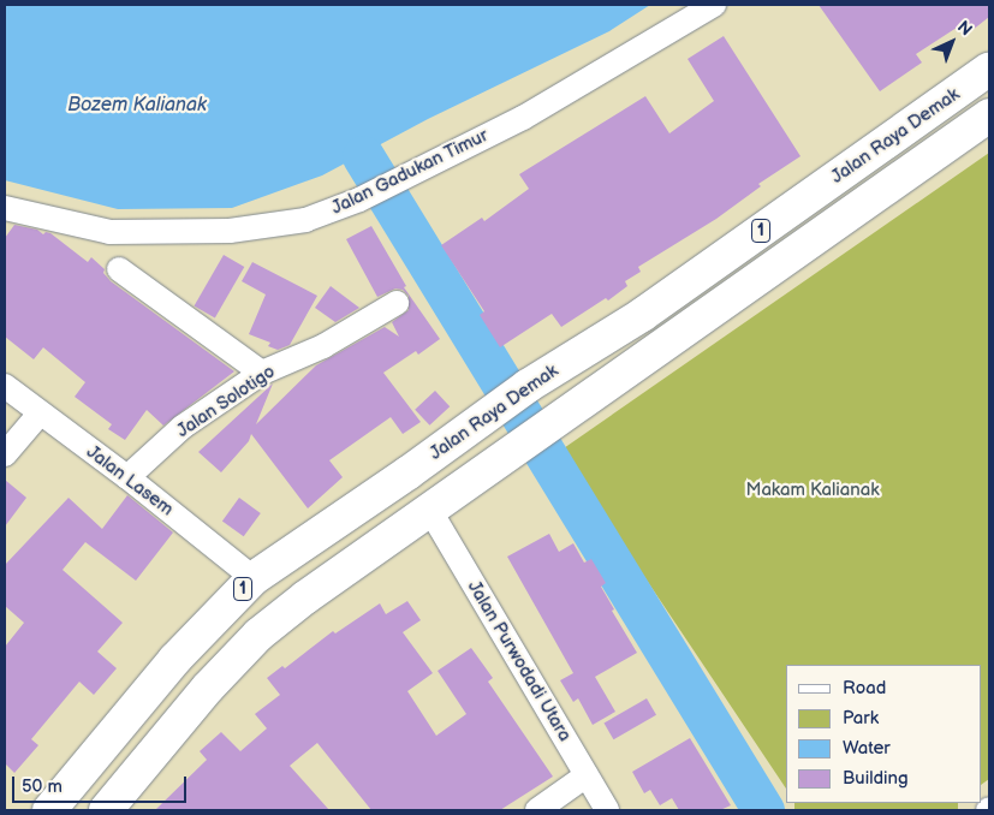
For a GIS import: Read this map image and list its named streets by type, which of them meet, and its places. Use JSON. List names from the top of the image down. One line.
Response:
{"streets":{"highway":["Jalan Raya Demak","1"],"street":["Jalan Gadukan Timur","Jalan Solotigo","Jalan Lasem","Jalan Purwodadi Utara"]},"crossings":[["Jalan Raya Demak","Jalan Lasem"],["Jalan Raya Demak","Jalan Purwodadi Utara"],["Jalan Solotigo","Jalan Lasem"]],"water":["Bozem Kalianak"],"parks":["Makam Kalianak"],"legend":["Road","Park","Water","Building"],"scale_bar":"50 m","north":"top right"}
